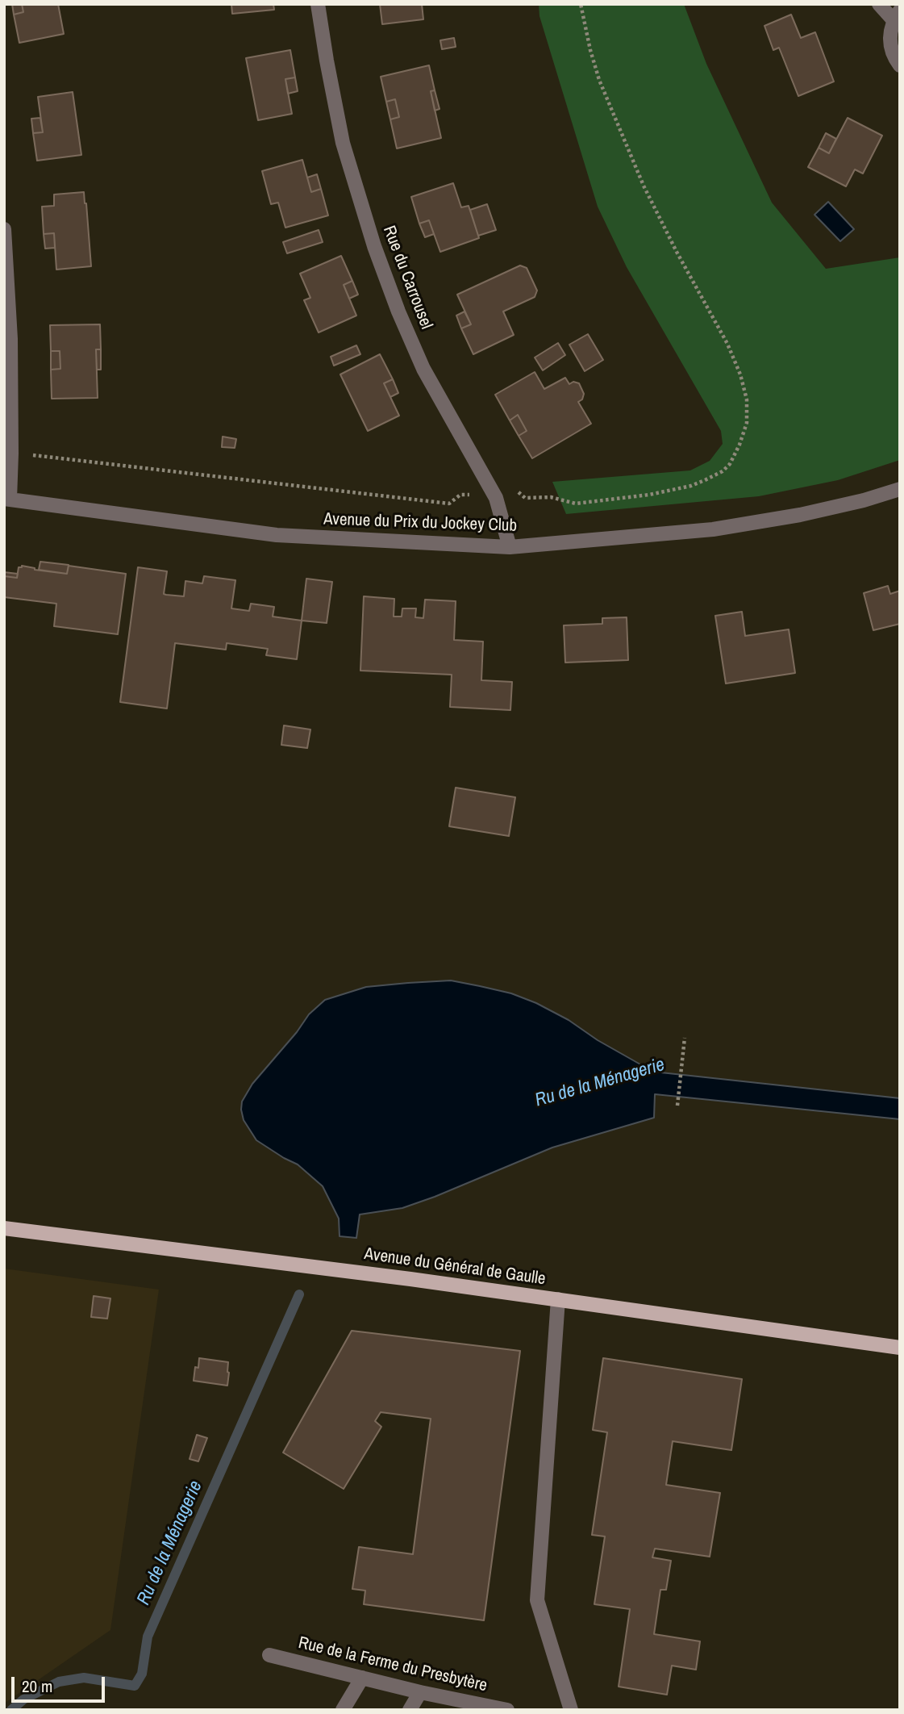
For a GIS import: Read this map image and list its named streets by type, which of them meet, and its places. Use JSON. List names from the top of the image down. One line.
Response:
{"streets":{"main road":["Avenue du Général de Gaulle"],"street":["Rue du Carrousel","Avenue du Prix du Jockey Club","Rue de la Ferme du Presbytère"]},"crossings":[["Rue du Carrousel","Avenue du Prix du Jockey Club"]],"water":["Ru de la Ménagerie"],"scale_bar":"20 m"}
